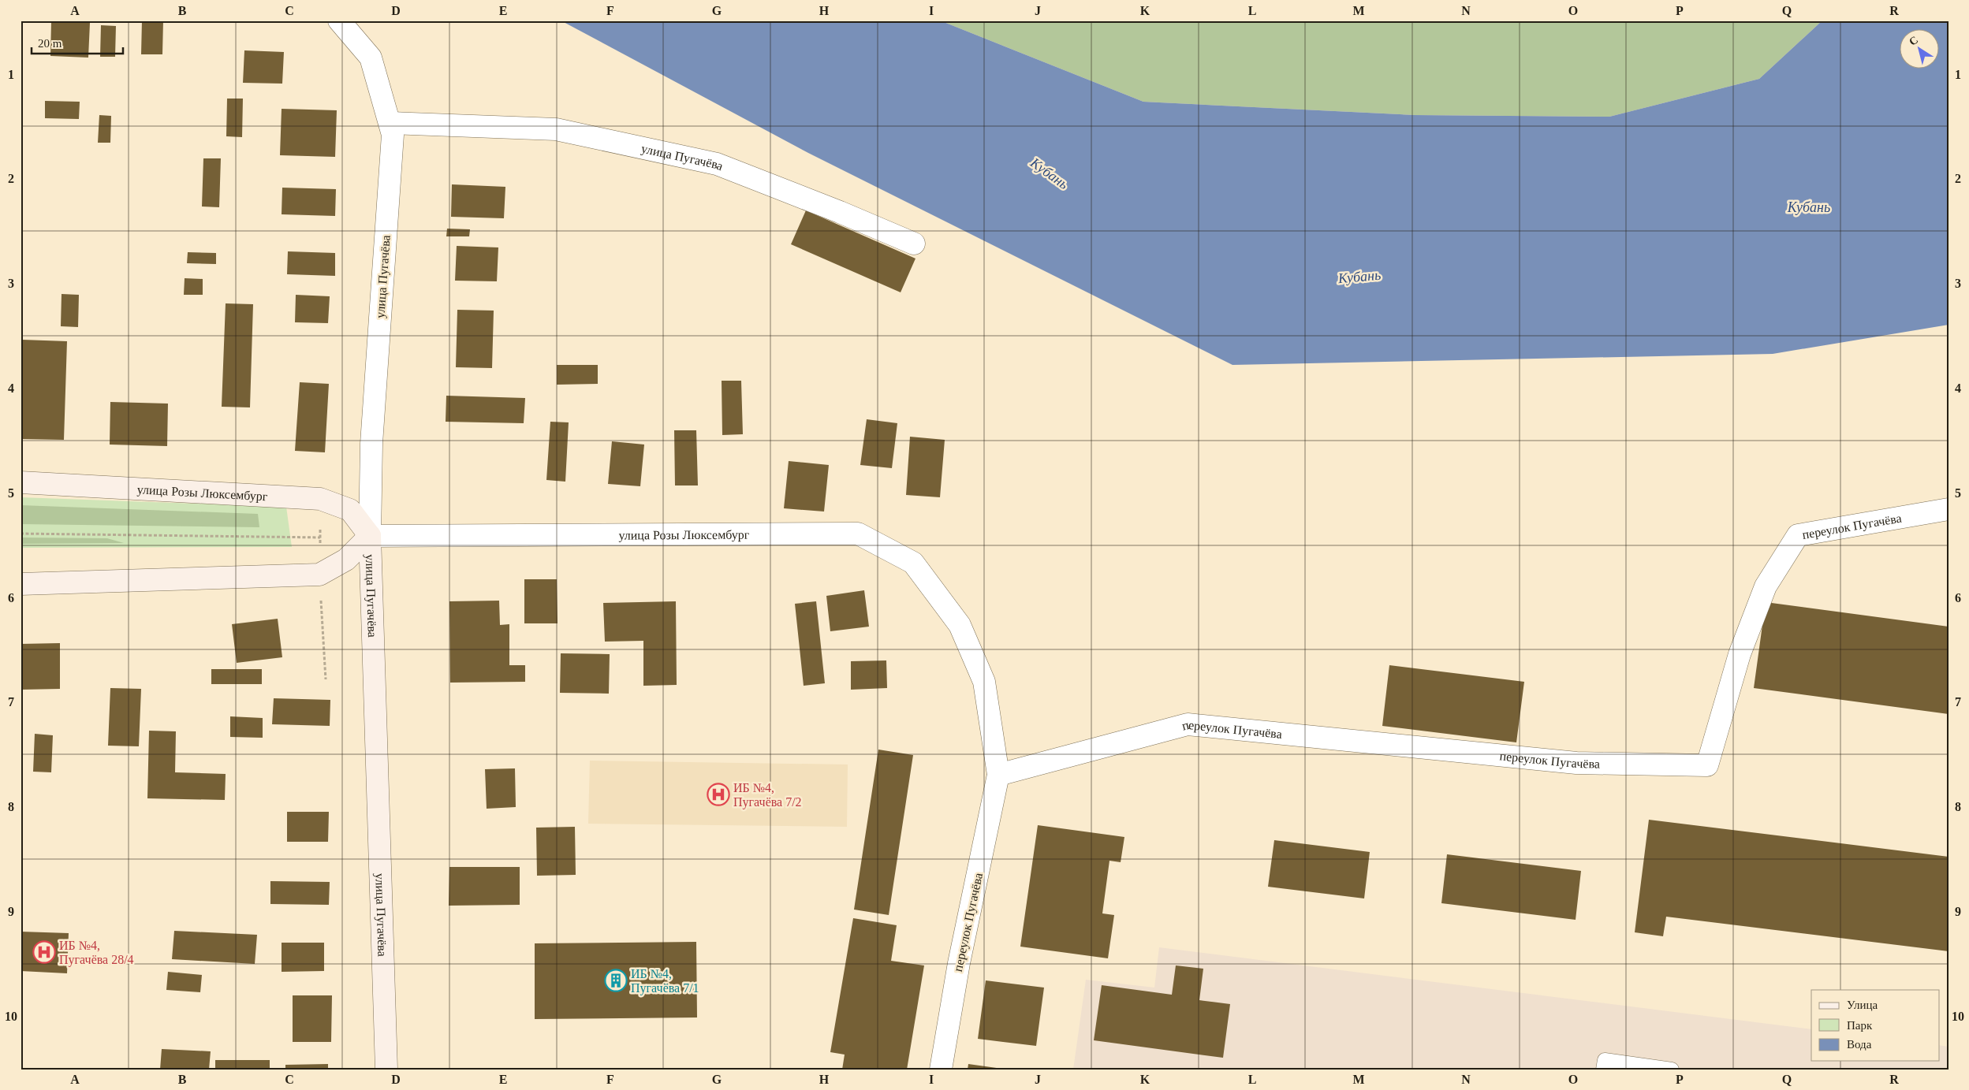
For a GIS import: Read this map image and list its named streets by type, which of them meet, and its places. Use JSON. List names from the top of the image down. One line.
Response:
{"streets":{"main road":["улица Пугачёва","улица Розы Люксембург"],"street":["переулок Пугачёва"]},"crossings":[["улица Пугачёва","улица Розы Люксембург"],["улица Розы Люксембург","переулок Пугачёва"]],"water":["Кубань"],"places":{"hospital":["ИБ №4, Пугачёва 7/2","ИБ №4, Пугачёва 28/4"],"building":["ИБ №4, Пугачёва 7/1"]},"legend":["Улица","Парк","Вода"],"scale_bar":"20 m","north":"top left","grid":{"columns":["A","B","C","D","E","F","G","H","I","J","K","L","M","N","O","P","Q","R"],"rows":["1","2","3","4","5","6","7","8","9","10"]}}
